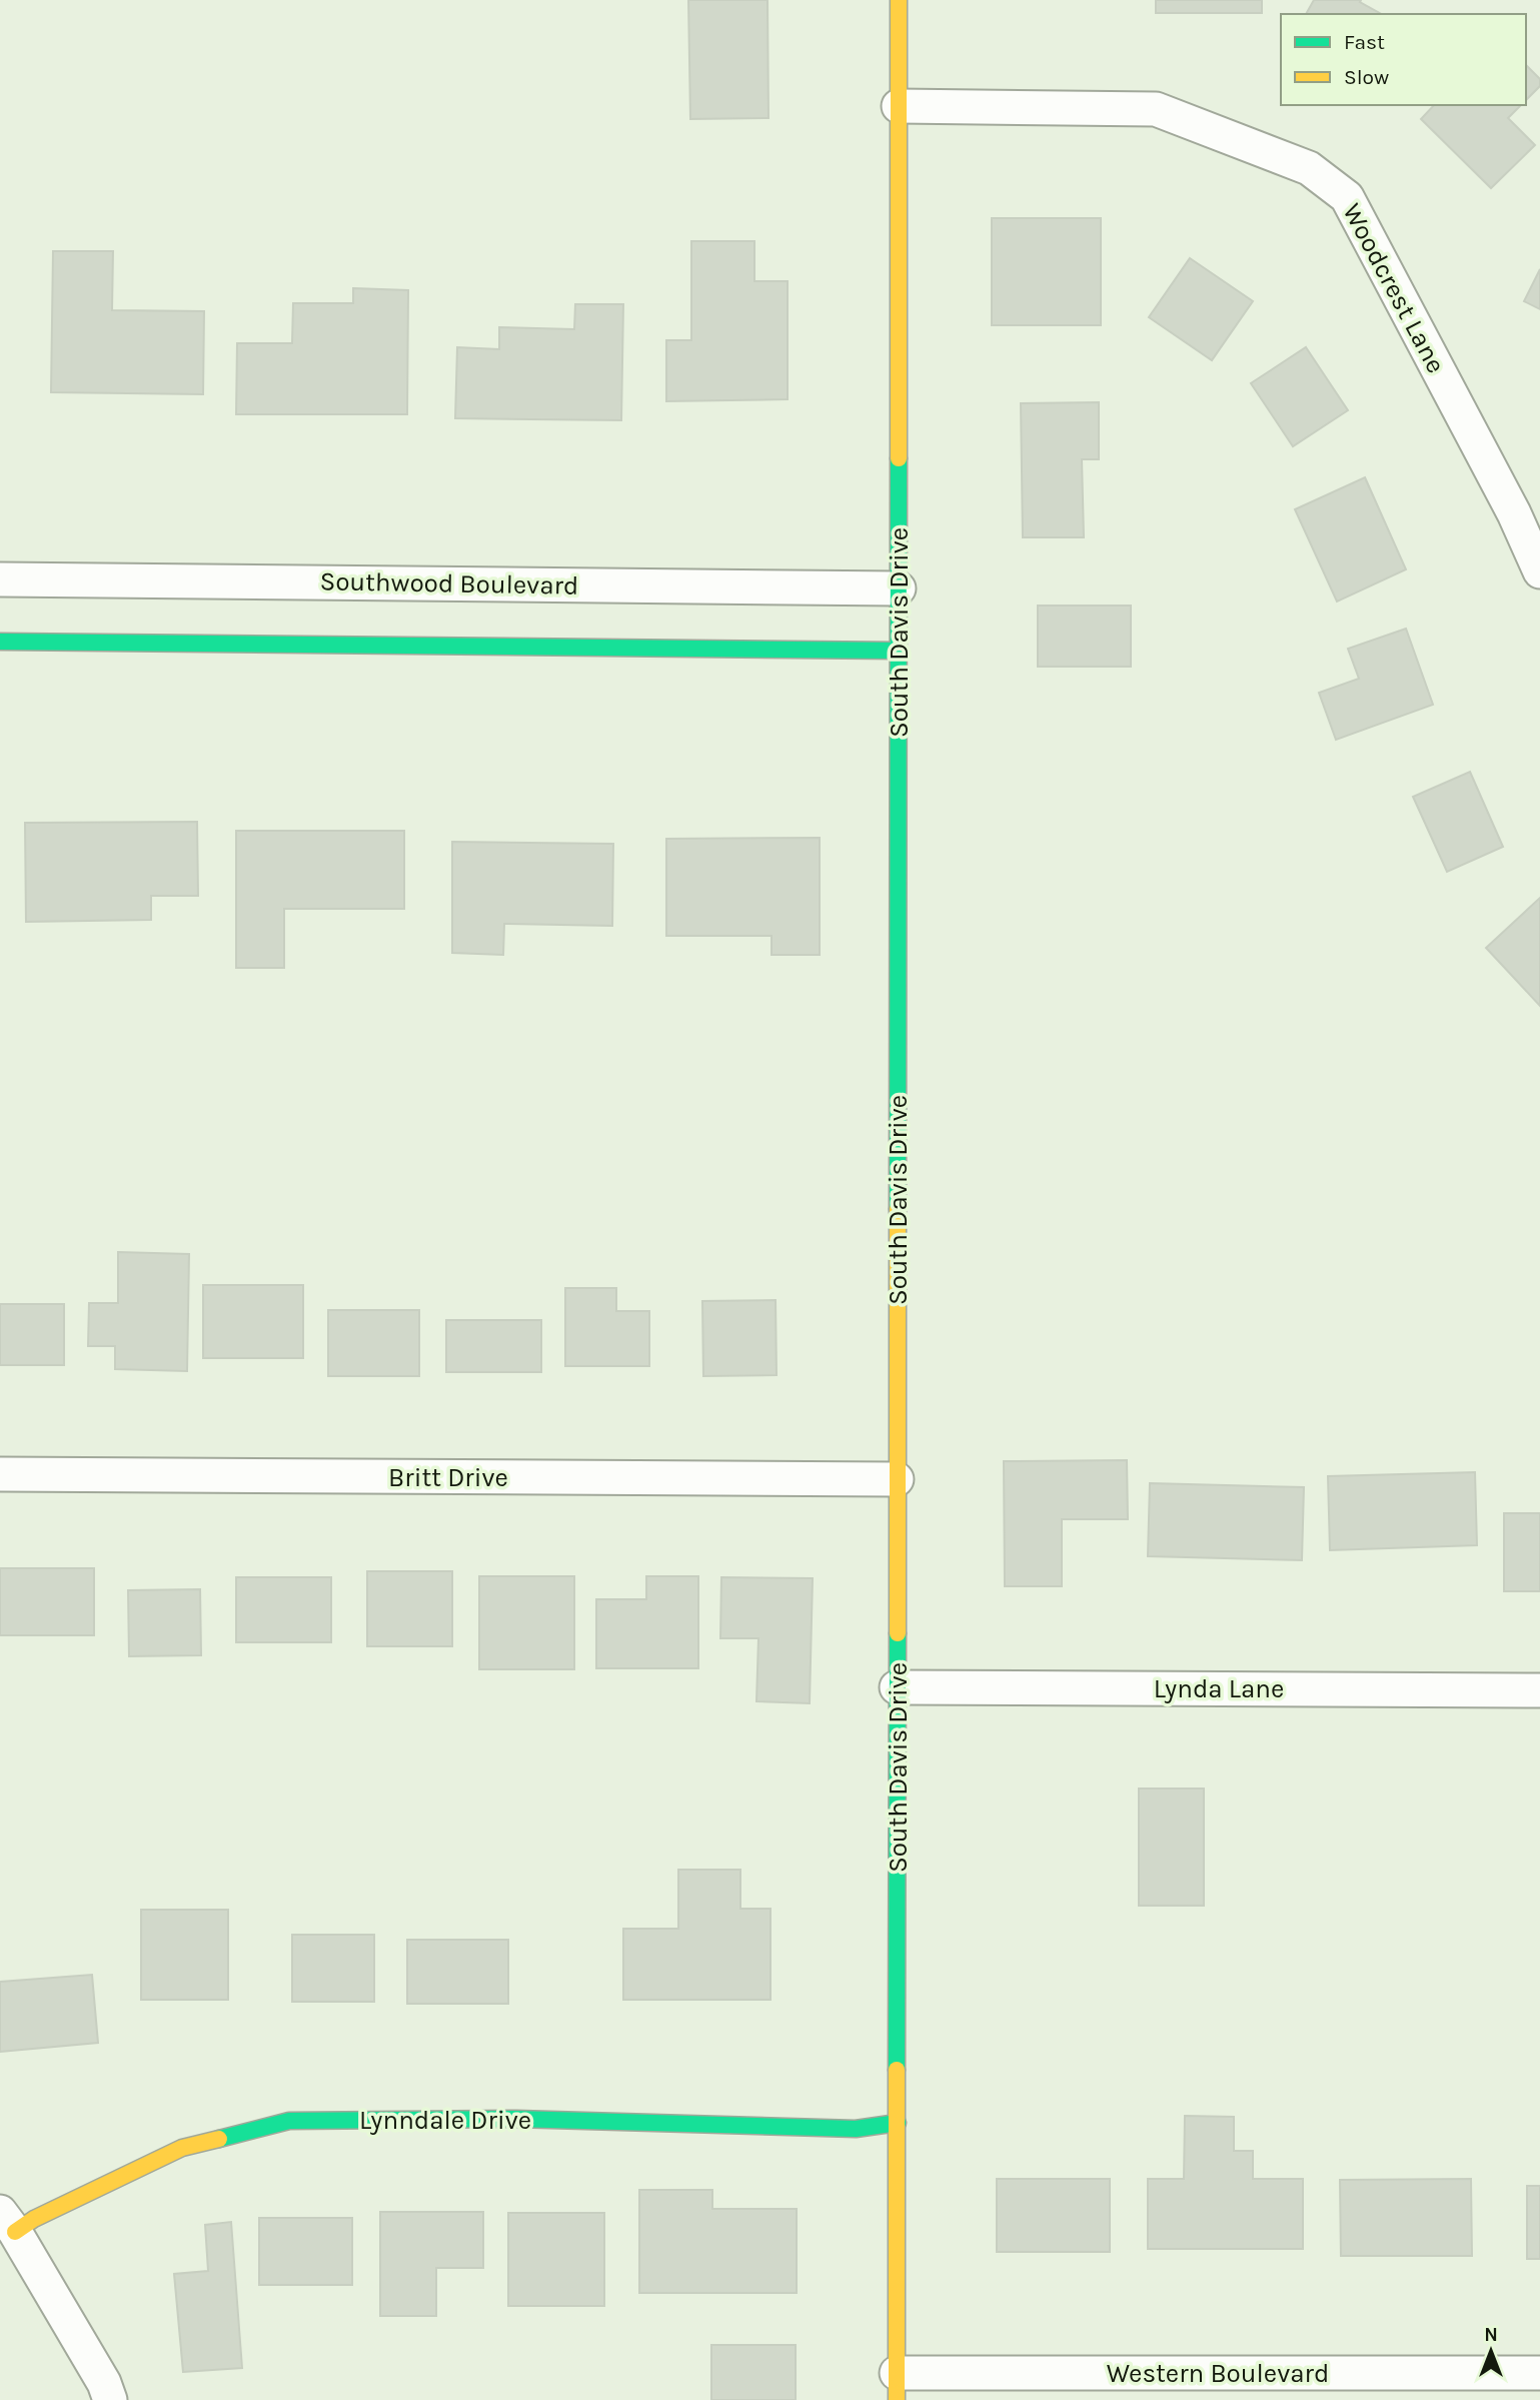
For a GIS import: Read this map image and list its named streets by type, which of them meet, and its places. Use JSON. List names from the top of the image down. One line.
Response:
{"streets":{"street":["Woodcrest Lane","Southwood Boulevard","South Davis Drive","Britt Drive","Lynda Lane","Lynndale Drive","Western Boulevard"]},"crossings":[["Woodcrest Lane","South Davis Drive"],["Southwood Boulevard","South Davis Drive"],["South Davis Drive","Britt Drive"],["South Davis Drive","Lynda Lane"],["South Davis Drive","Lynndale Drive"],["South Davis Drive","Western Boulevard"]],"legend":["Fast","Slow"],"north":"top"}
